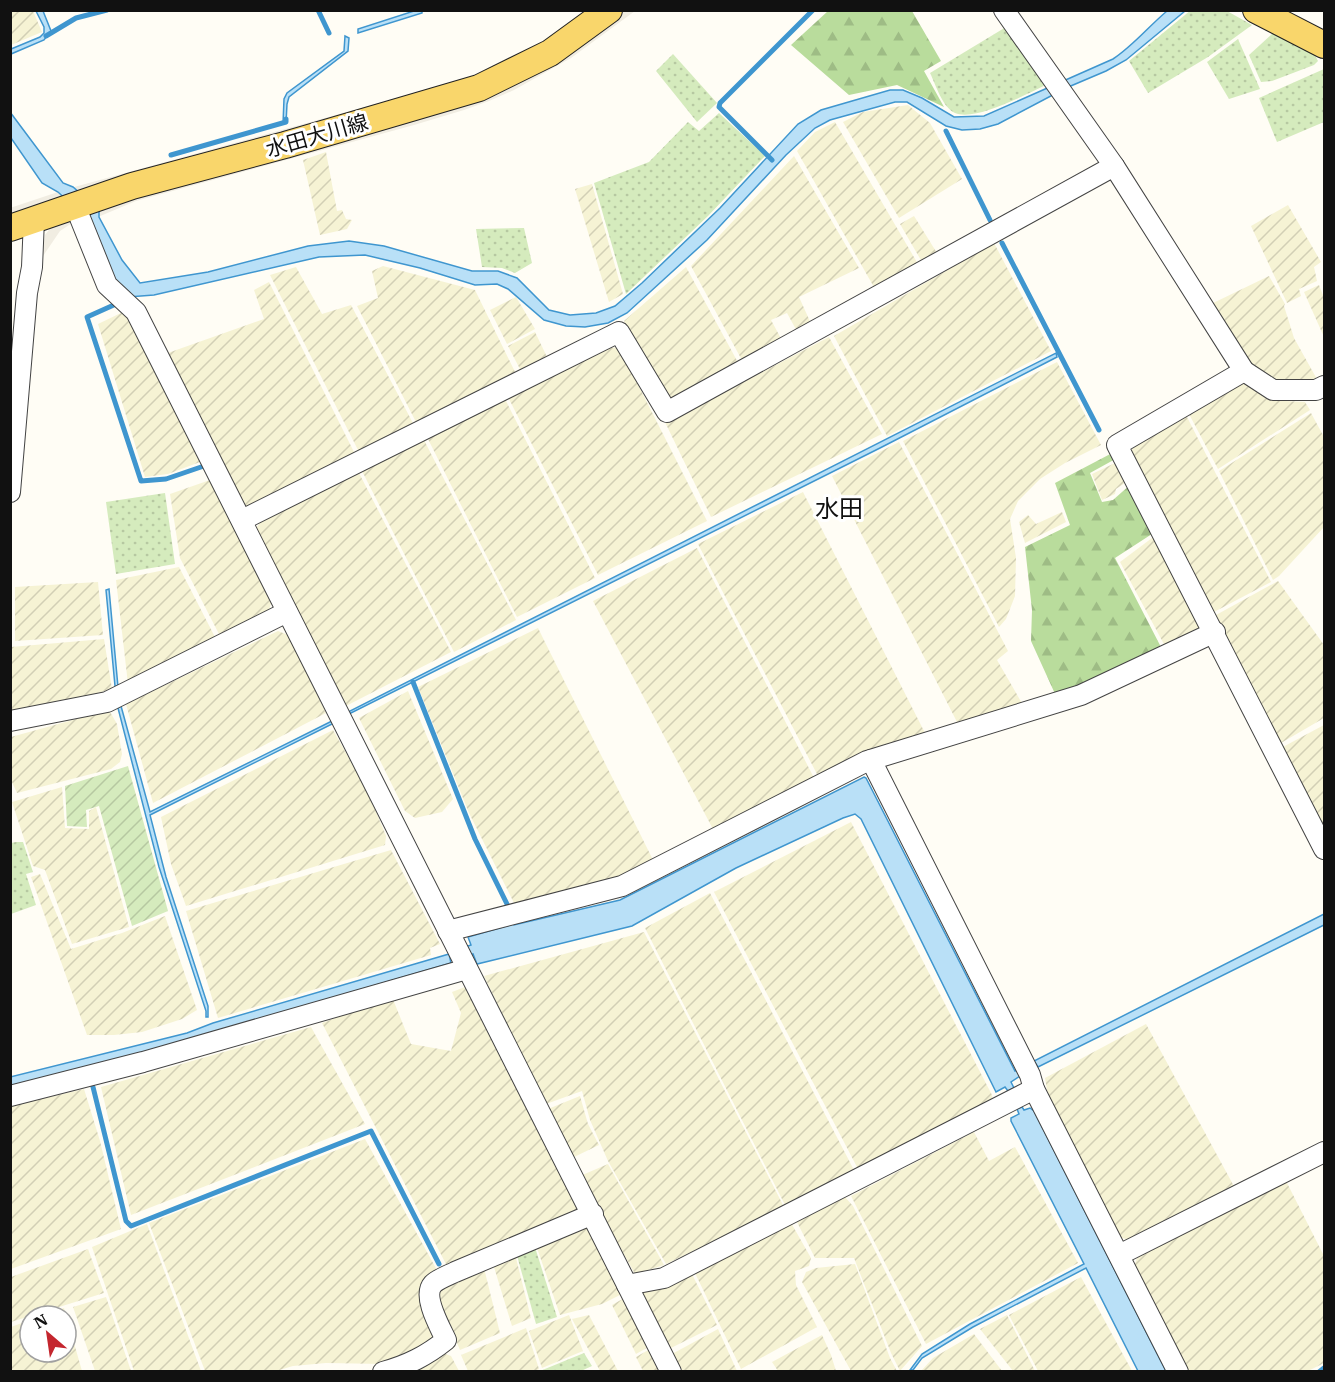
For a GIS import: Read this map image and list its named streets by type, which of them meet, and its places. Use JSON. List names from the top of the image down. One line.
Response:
{"streets":{"main road":["水田大川線"]},"districts":["水田"],"north":"top left"}
